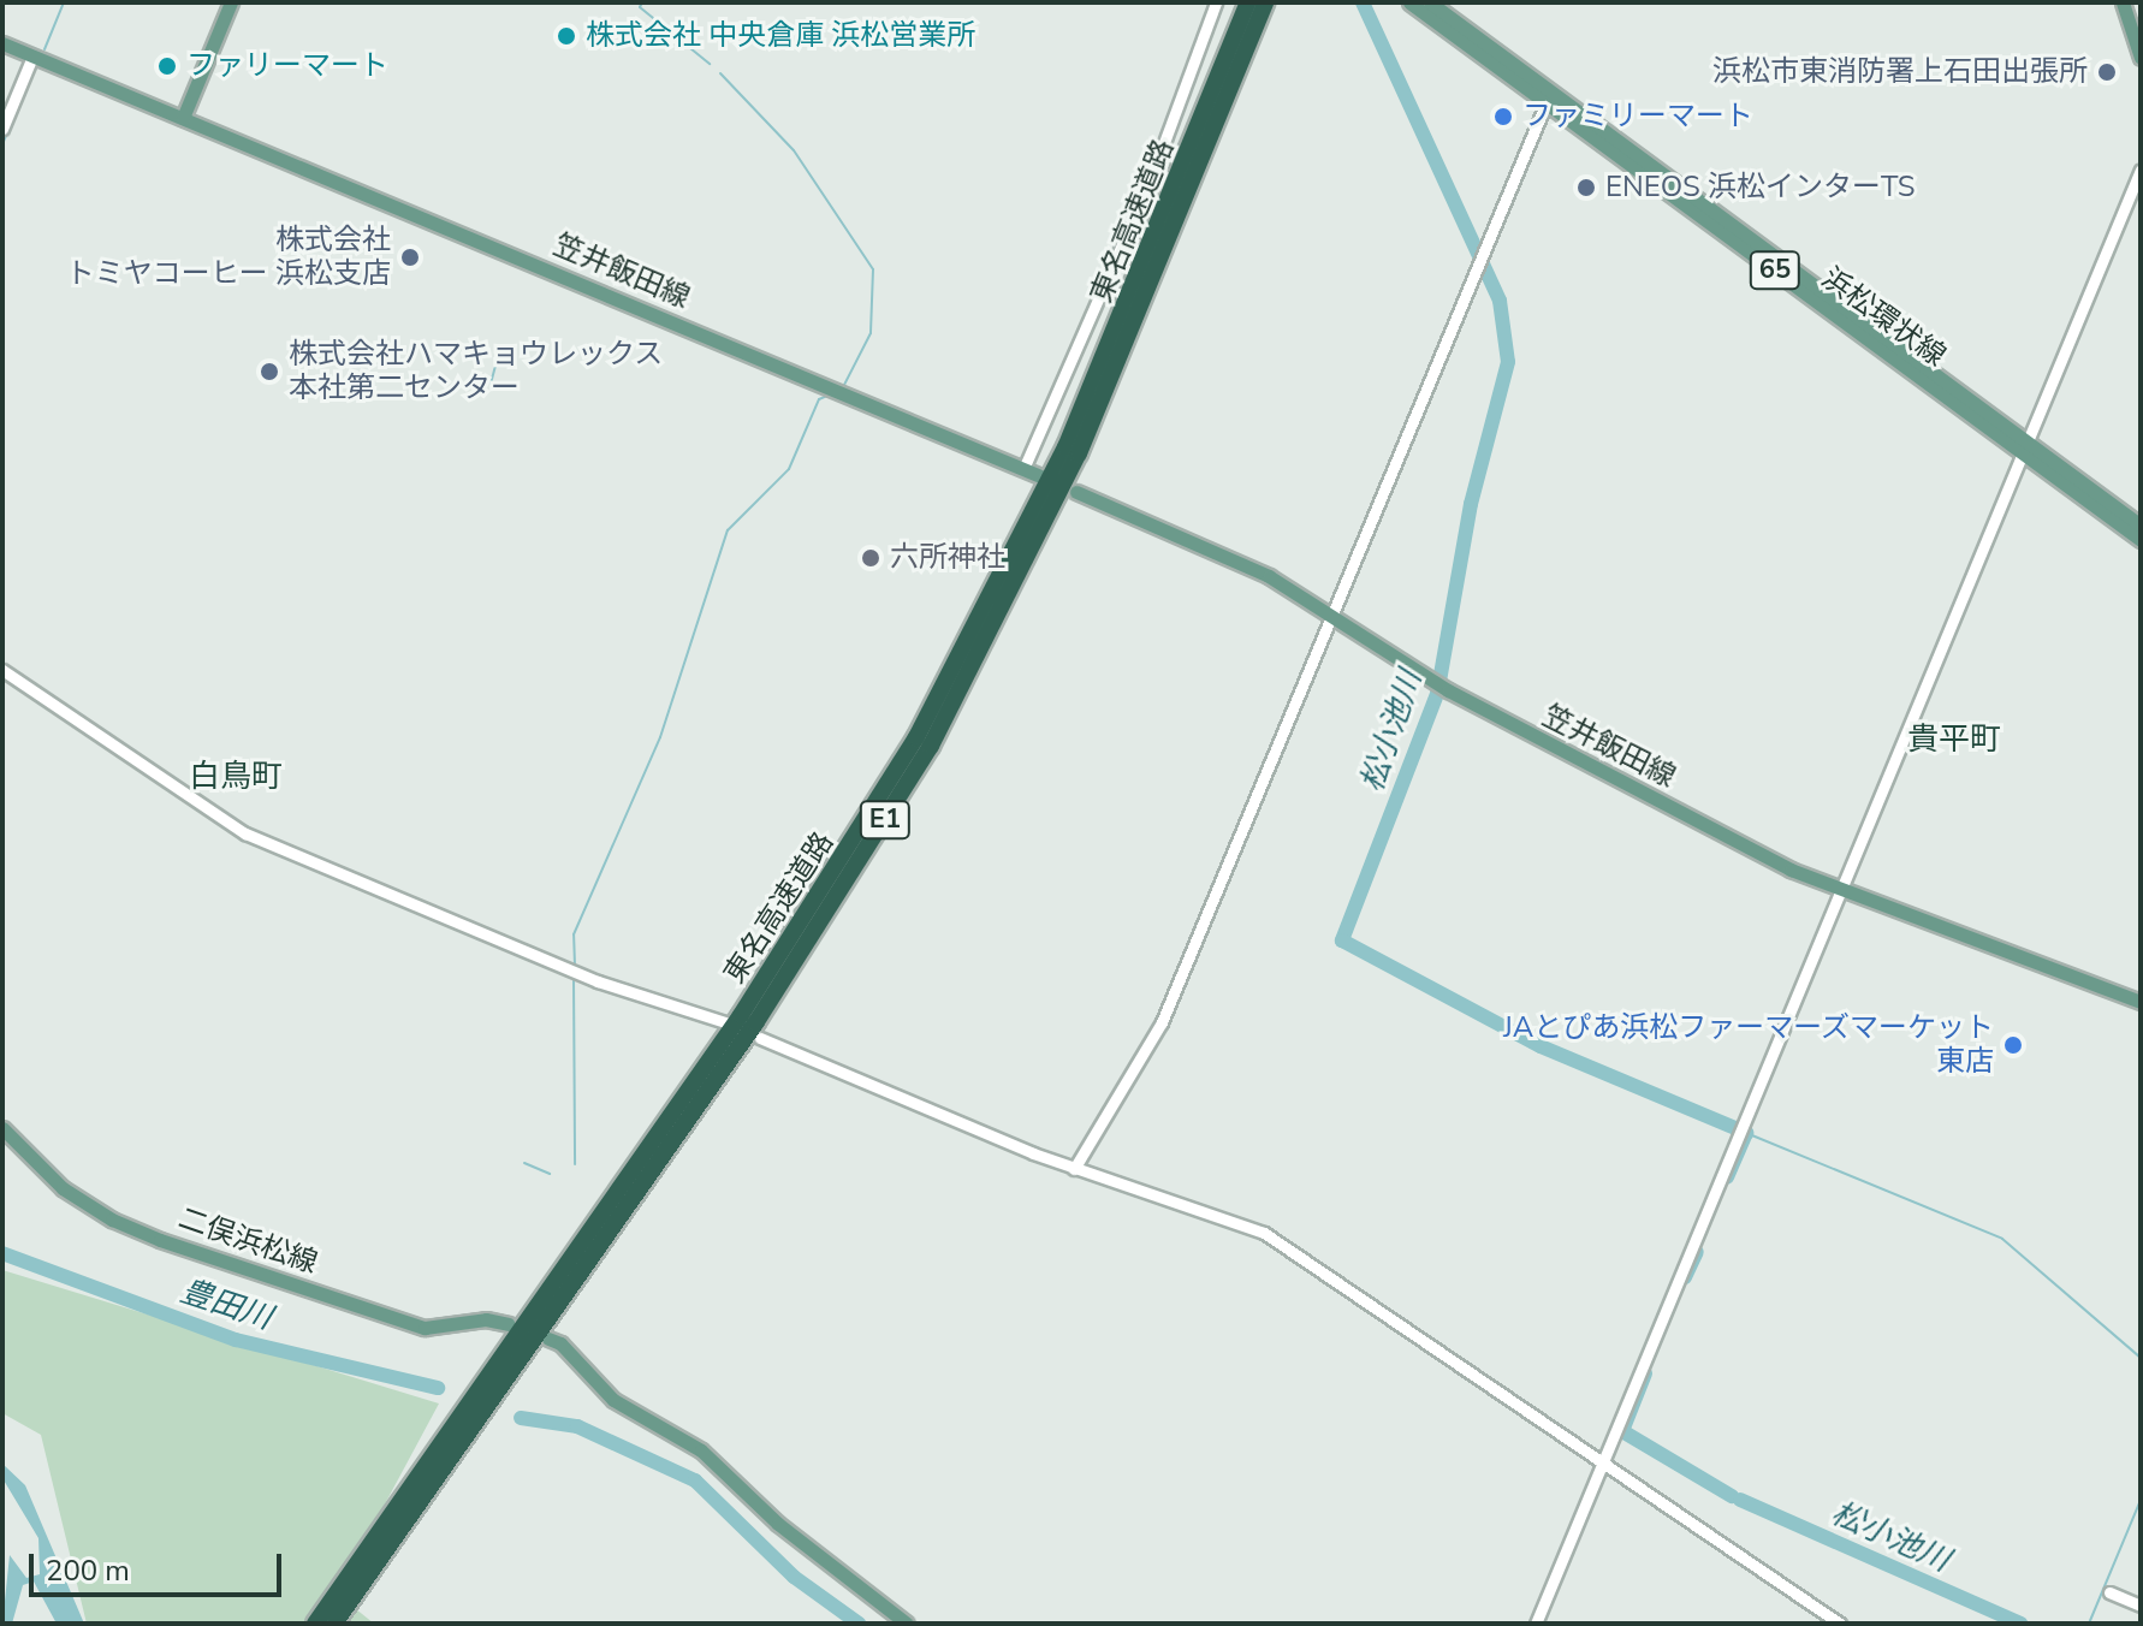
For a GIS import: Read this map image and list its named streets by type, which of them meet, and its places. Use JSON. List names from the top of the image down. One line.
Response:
{"streets":{"highway":["東名高速道路","E1"],"main road":["65","笠井飯田線","浜松環状線","二俣浜松線"]},"districts":["貴平町","白鳥町"],"water":["松小池川","豊田川"],"places":["株式会社 中央倉庫 浜松営業所","ファリーマート","浜松市東消防署上石田出張所","ファミリーマート","ENEOS 浜松インターTS","株式会社 トミヤコーヒー 浜松支店","株式会社ハマキョウレックス 本社第二センター","六所神社","JAとぴあ浜松ファーマーズマーケット 東店"],"scale_bar":"200 m"}
